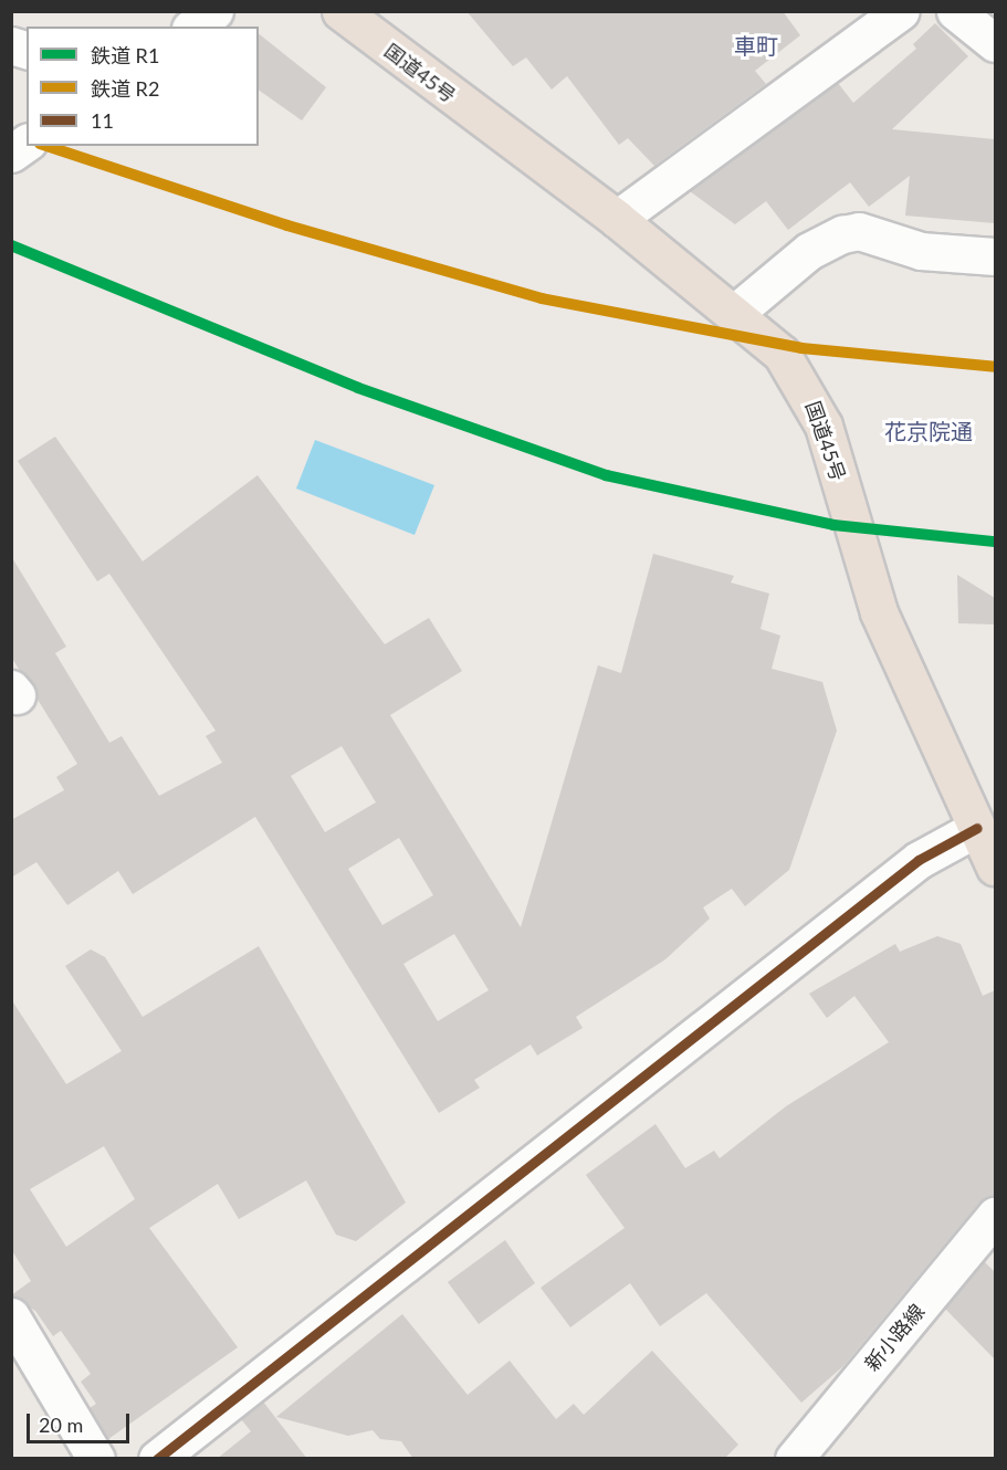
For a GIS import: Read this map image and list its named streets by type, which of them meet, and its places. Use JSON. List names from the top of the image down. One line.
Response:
{"streets":{"highway":["国道45号"],"street":["新小路線"]},"districts":["車町","花京院通"],"lines":["rail line R2","rail line R1","transit line 11"],"legend":["鉄道 R1","鉄道 R2","11"],"scale_bar":"20 m"}
